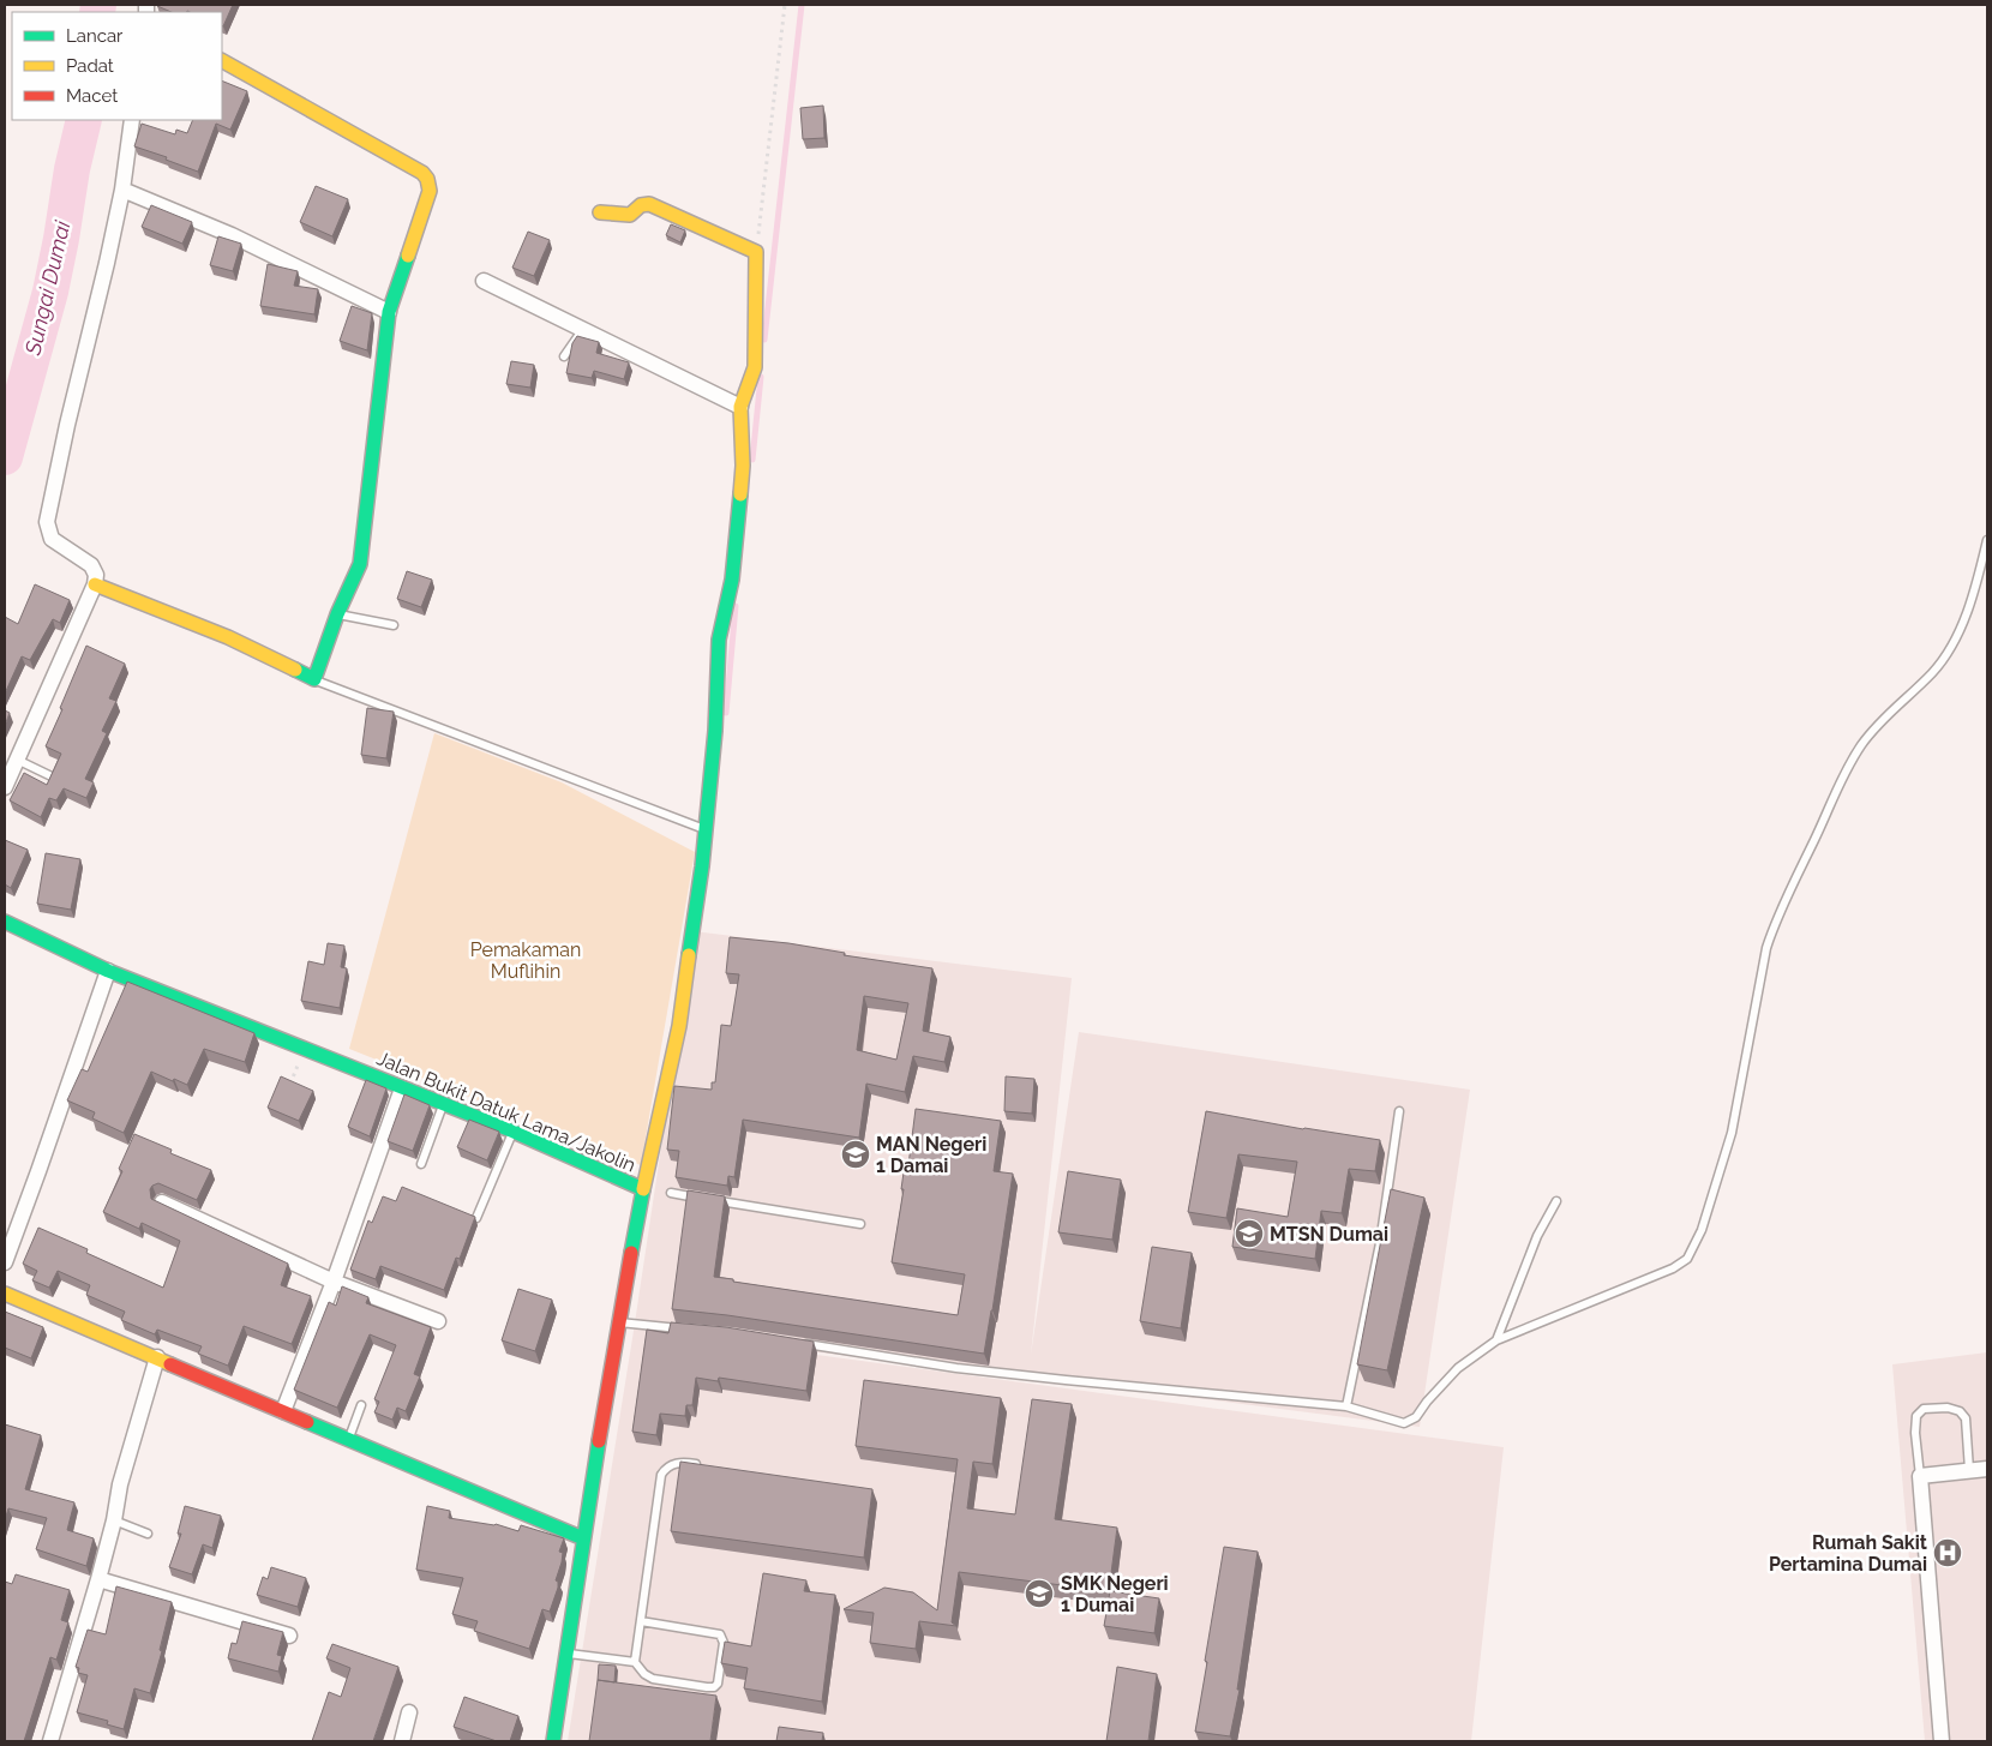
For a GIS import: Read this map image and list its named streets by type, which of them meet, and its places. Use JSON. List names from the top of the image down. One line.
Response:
{"streets":{"street":["Jalan Bukit Datuk Lama/Jakolin"]},"water":["Sungai Dumai"],"parks":["Pemakaman Muflihin"],"places":{"school or university":["MAN Negeri 1 Damai","MTSN Dumai","SMK Negeri 1 Dumai"],"hospital":["Rumah Sakit Pertamina Dumai"]},"legend":["Lancar","Padat","Macet"]}
